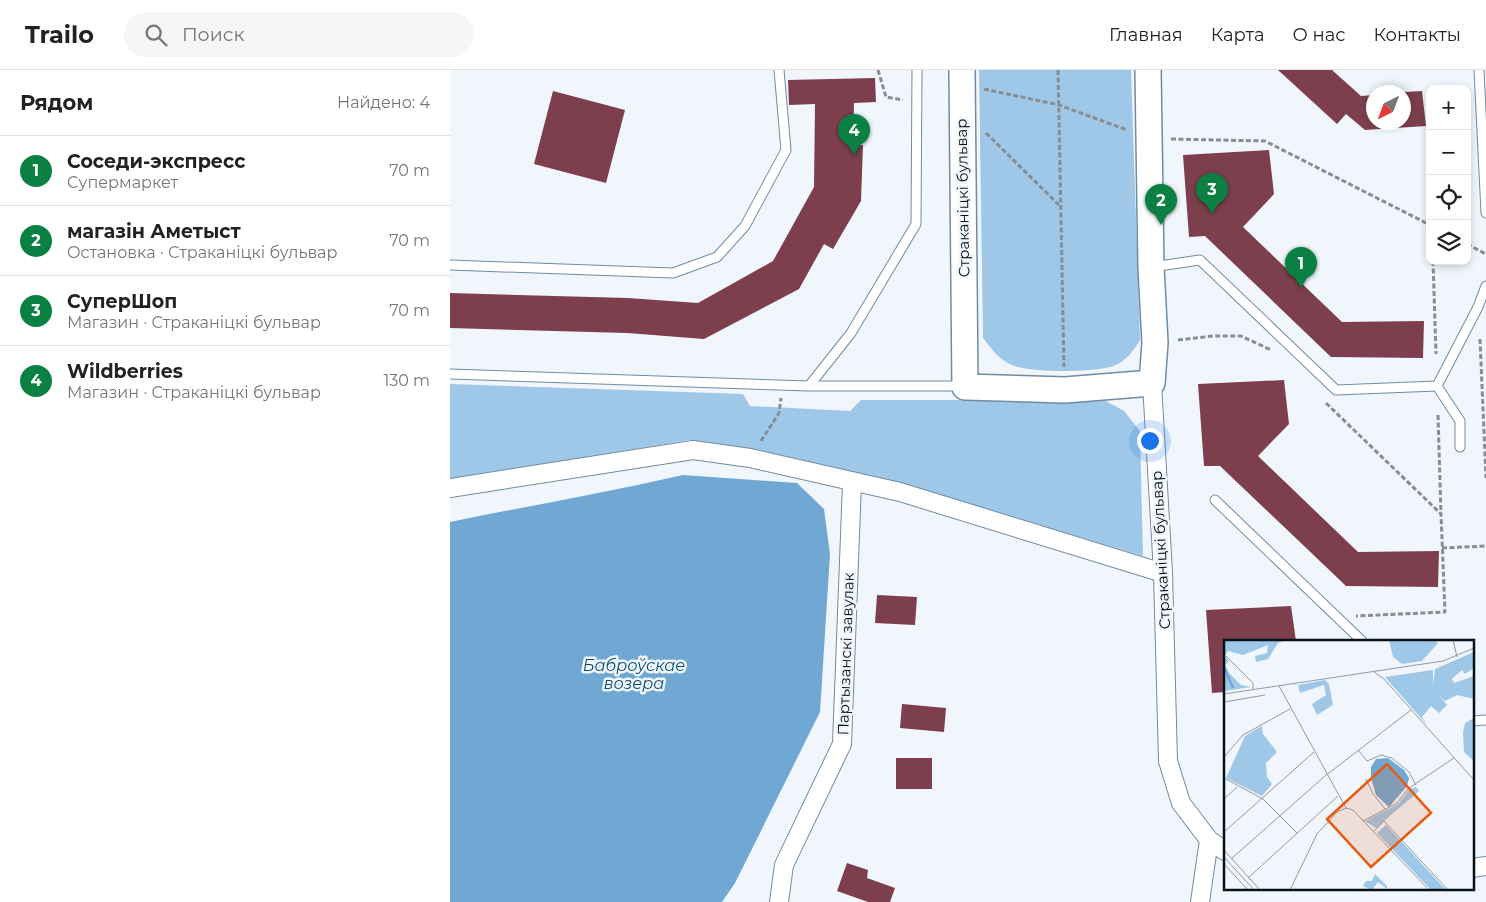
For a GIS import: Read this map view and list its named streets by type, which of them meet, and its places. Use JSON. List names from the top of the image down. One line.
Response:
{"streets":{"street":["Страканіцкі бульвар","Партызанскі завулак"]},"water":["Баброўскае возера"],"north":"bottom left","page":{"header":"Trailo","search":"Поиск","nav":["Главная","Карта","О нас","Контакты"],"heading":["Рядом","Найдено: 4"],"map_buttons":["+","−"],"pins":["4","3","2","1"],"list":[{"mark":"1","name":"Соседи-экспресс","note":"Супермаркет","value":"70 m"},{"mark":"2","name":"магазін Аметыст","note":"Остановка · Страканіцкі бульвар","value":"70 m"},{"mark":"3","name":"СуперШоп","note":"Магазин · Страканіцкі бульвар","value":"70 m"},{"mark":"4","name":"Wildberries","note":"Магазин · Страканіцкі бульвар","value":"130 m"}]}}
